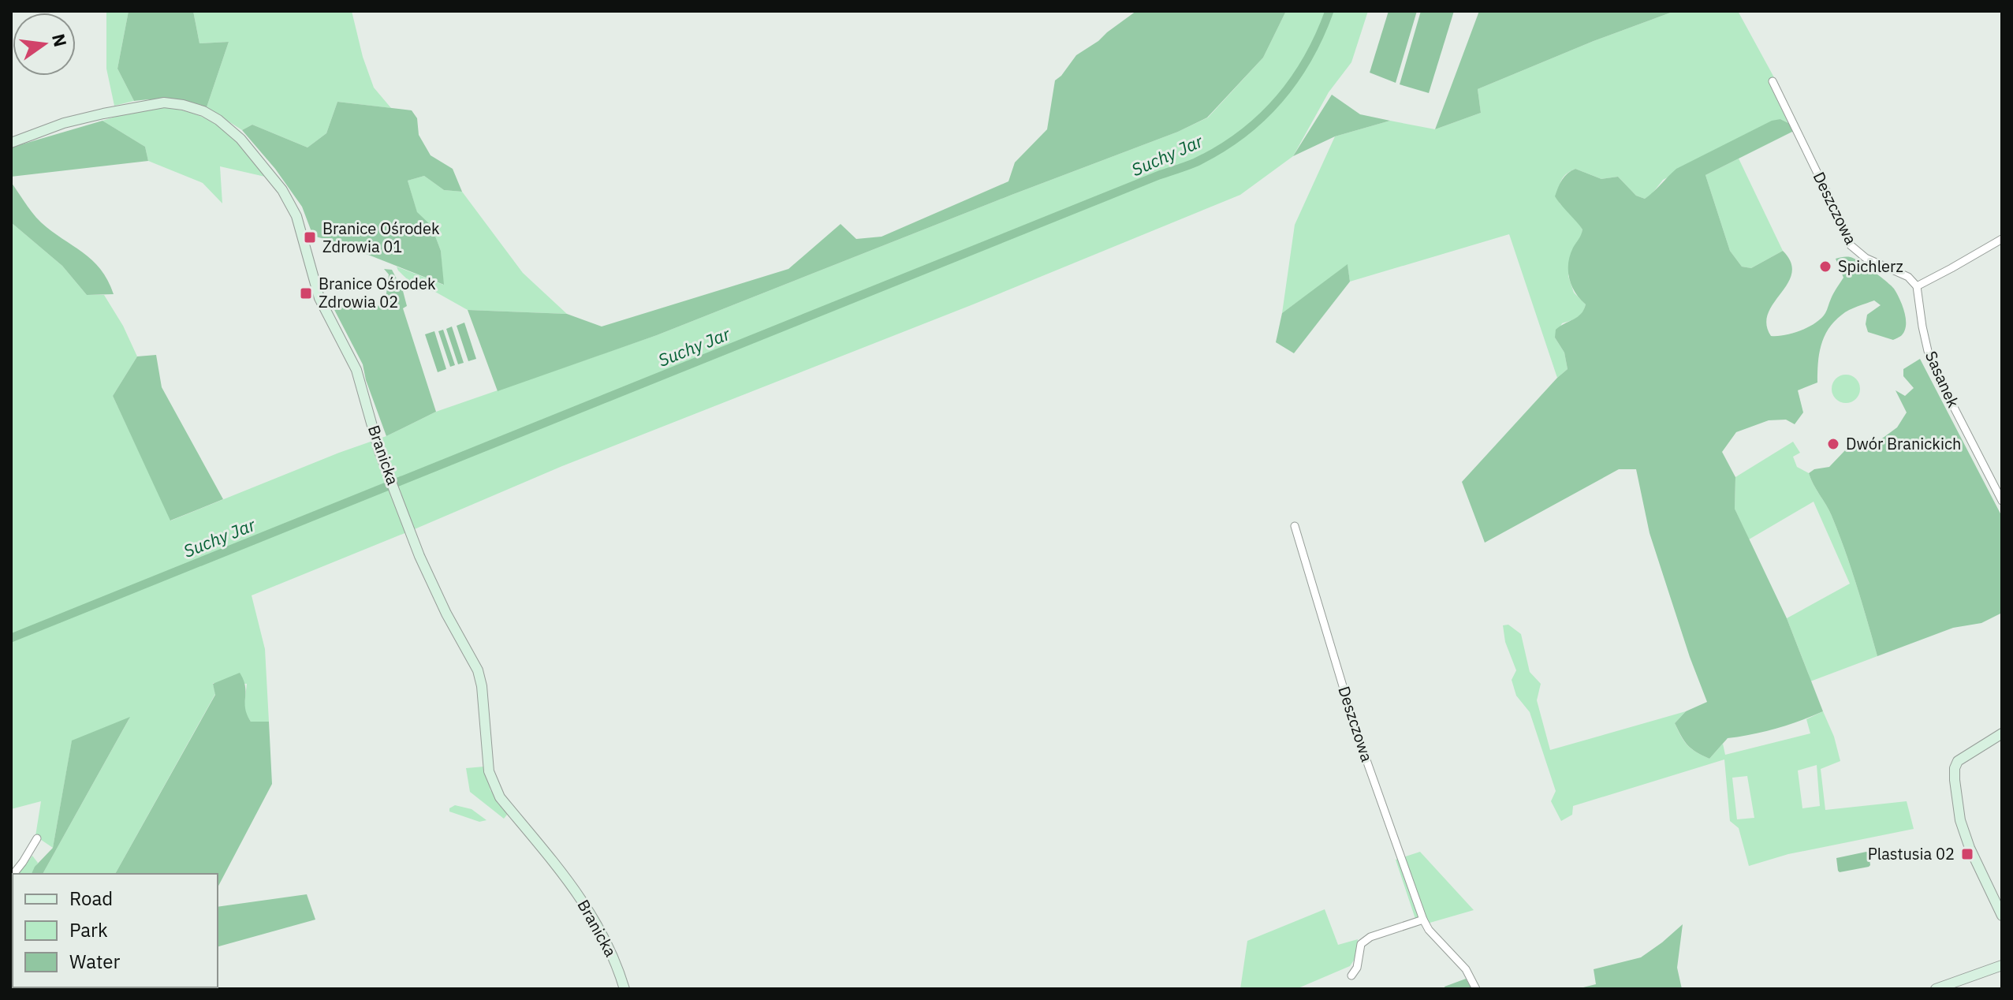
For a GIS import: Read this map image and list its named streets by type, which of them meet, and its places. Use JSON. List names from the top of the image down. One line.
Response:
{"streets":{"street":["Deszczowa","Sasanek","Branicka"]},"crossings":[["Deszczowa","Sasanek"]],"water":["Suchy Jar"],"places":{"transit":["Branice Ośrodek Zdrowia 01","Branice Ośrodek Zdrowia 02","Plastusia 02"],"other":["Spichlerz","Dwór Branickich"]},"legend":["Road","Park","Water"],"north":"right"}
